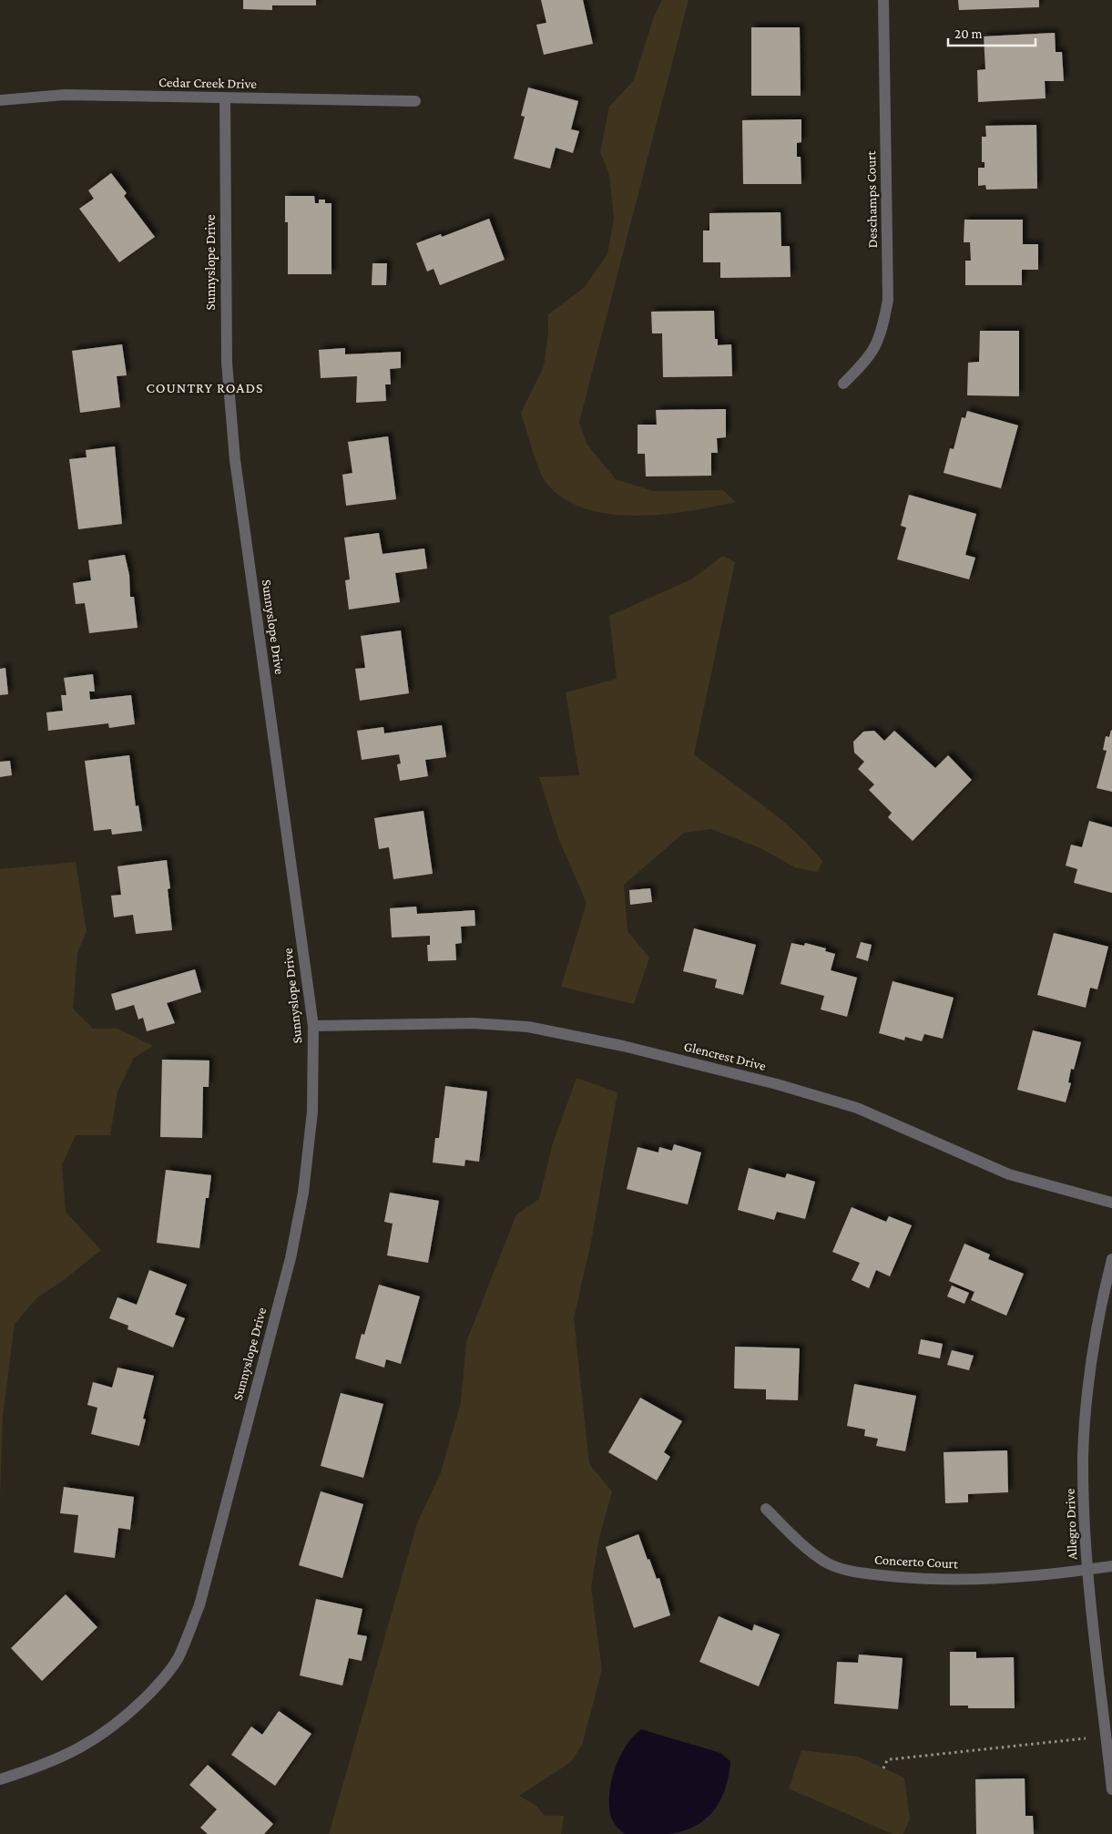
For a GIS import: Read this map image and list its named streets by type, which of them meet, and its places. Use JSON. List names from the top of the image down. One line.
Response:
{"streets":{"street":["Cedar Creek Drive","Deschamps Court","Sunnyslope Drive","Glencrest Drive","Allegro Drive","Concerto Court"]},"crossings":[["Cedar Creek Drive","Sunnyslope Drive"],["Sunnyslope Drive","Glencrest Drive"],["Allegro Drive","Concerto Court"]],"districts":["COUNTRY ROADS"],"scale_bar":"20 m"}
